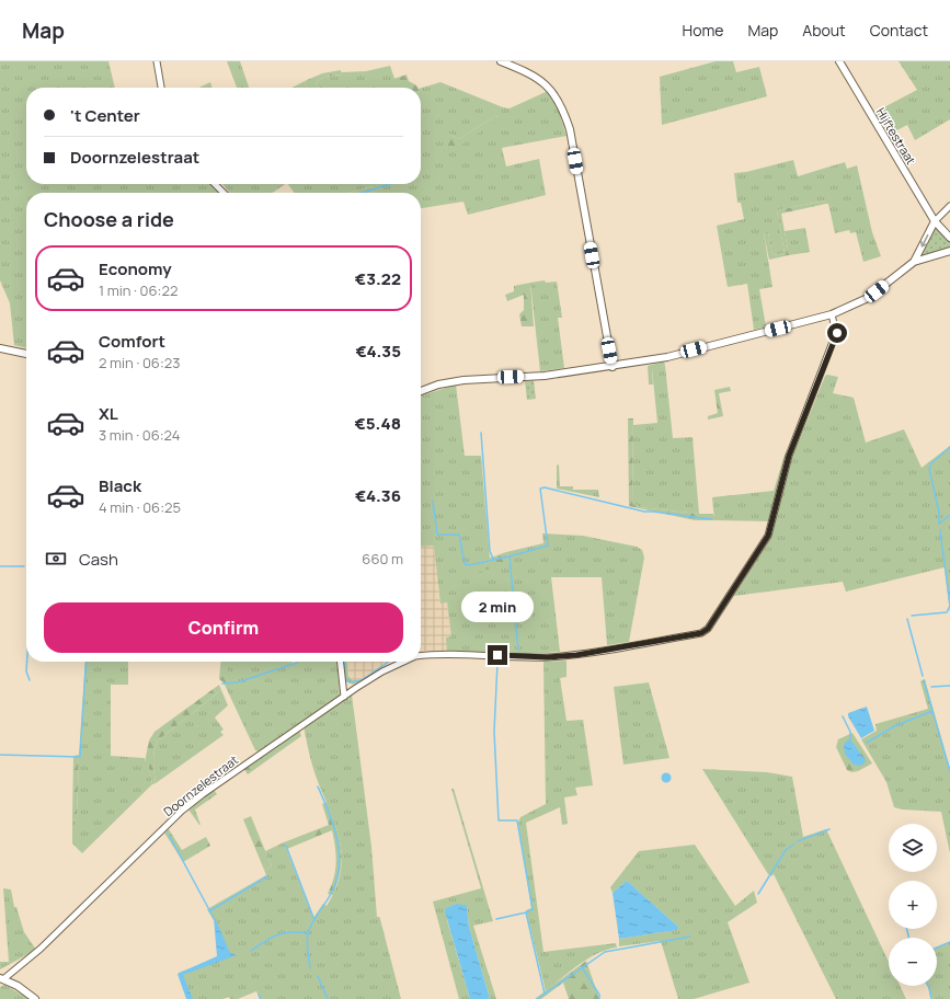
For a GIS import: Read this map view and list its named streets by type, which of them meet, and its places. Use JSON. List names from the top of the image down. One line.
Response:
{"streets":{"street":["Hijftestraat","Doornzelestraat"]},"page":{"header":"Map","nav":["Home","Map","About","Contact"],"banner":["'t Center","Doornzelestraat"],"heading":"Choose a ride","list":[{"name":"Economy","note":"1 min · 06:22","value":"€3.22"},{"name":"Comfort","note":"2 min · 06:23","value":"€4.35"},{"name":"XL","note":"3 min · 06:24","value":"€5.48"},{"name":"Black","note":"4 min · 06:25","value":"€4.36"}],"pay":["Cash","660 m"],"bubble":"2 min","buttons":"Confirm","map_buttons":["+","−"]}}
